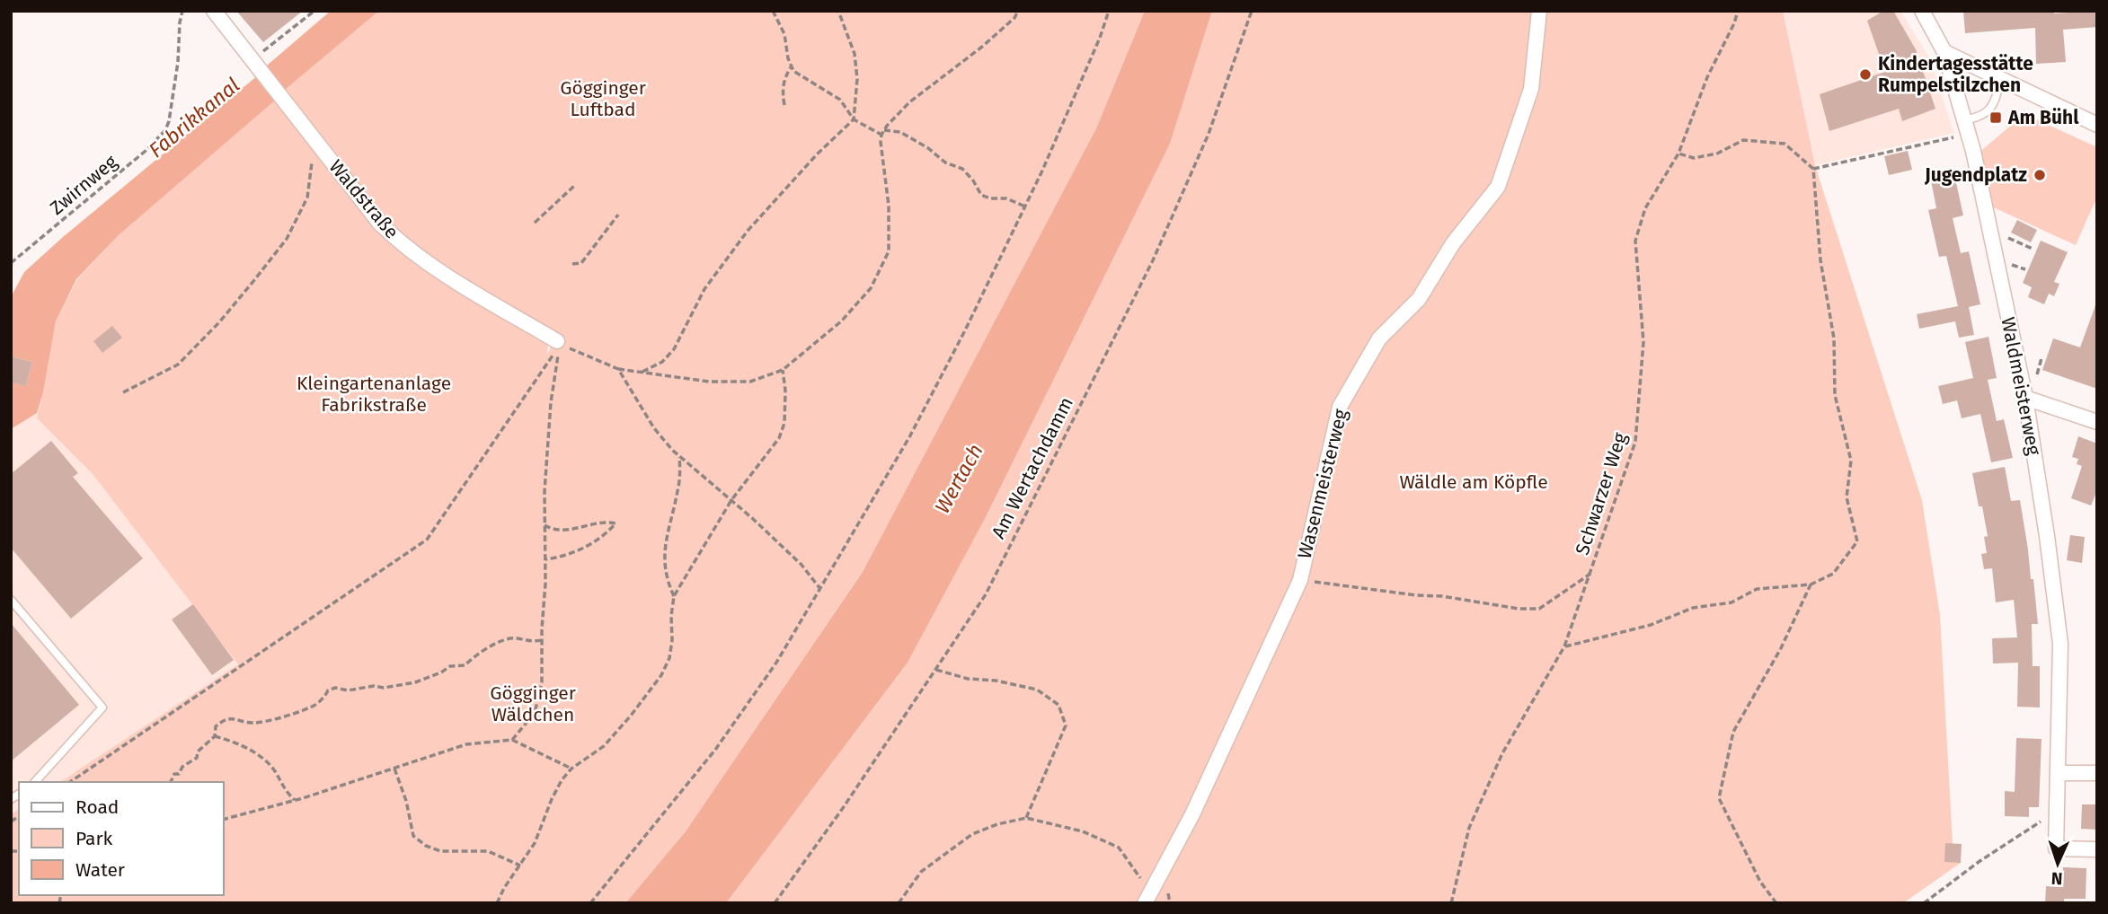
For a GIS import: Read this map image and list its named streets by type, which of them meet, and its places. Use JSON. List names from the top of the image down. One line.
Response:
{"streets":{"street":["Waldstraße","Waldmeisterweg","Wasenmeisterweg"],"path":["Zwirnweg","Am Wertachdamm","Schwarzer Weg"]},"water":["Fabrikkanal","Wertach"],"parks":["Gögginger Luftbad","Kleingartenanlage Fabrikstraße","Wäldle am Köpfle","Gögginger Wäldchen"],"places":{"other":["Kindertagesstätte Rumpelstilzchen","Jugendplatz"],"transit":["Am Bühl"]},"legend":["Road","Park","Water"],"north":"bottom"}
